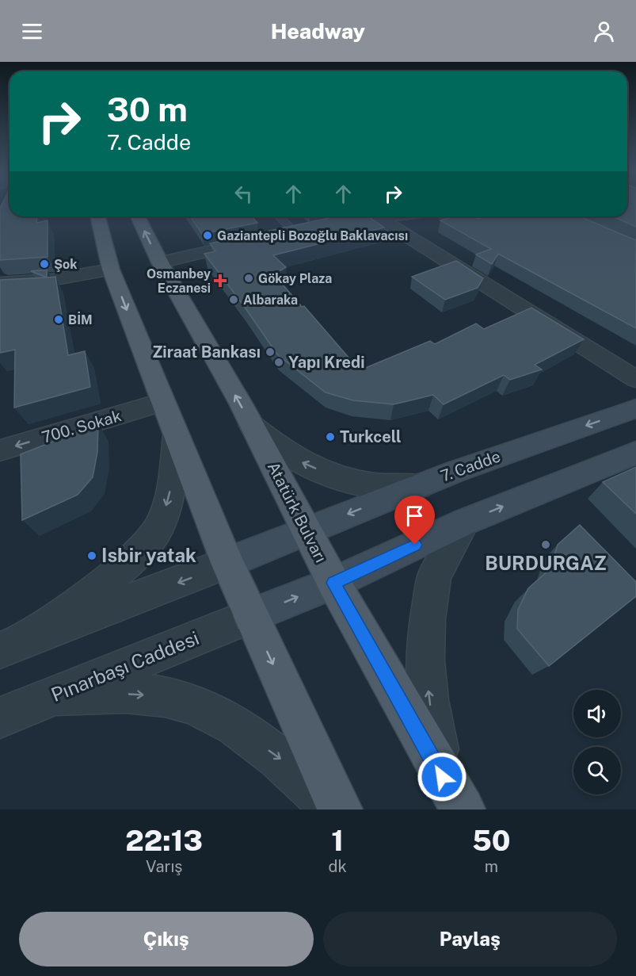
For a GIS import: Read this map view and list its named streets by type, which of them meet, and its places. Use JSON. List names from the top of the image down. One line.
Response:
{"streets":{"main road":["7. Cadde","Atatürk Bulvarı"],"street":["700. Sokak","Pınarbaşı Caddesi"]},"crossings":[["7. Cadde","Atatürk Bulvarı"]],"places":{"other":["Gaziantepli Bozoğlu Baklavacısı","Şok","Gökay Plaza","Albaraka","BİM","Ziraat Bankası","Yapı Kredi","Turkcell","BURDURGAZ","Isbir yatak"],"health":["Osmanbey Eczanesi"]},"page":{"header":"Headway","turn":["30 m","7. Cadde"],"eta":["22:13","Varış","1","dk","50","m"],"buttons":["Çıkış","Paylaş"]}}
